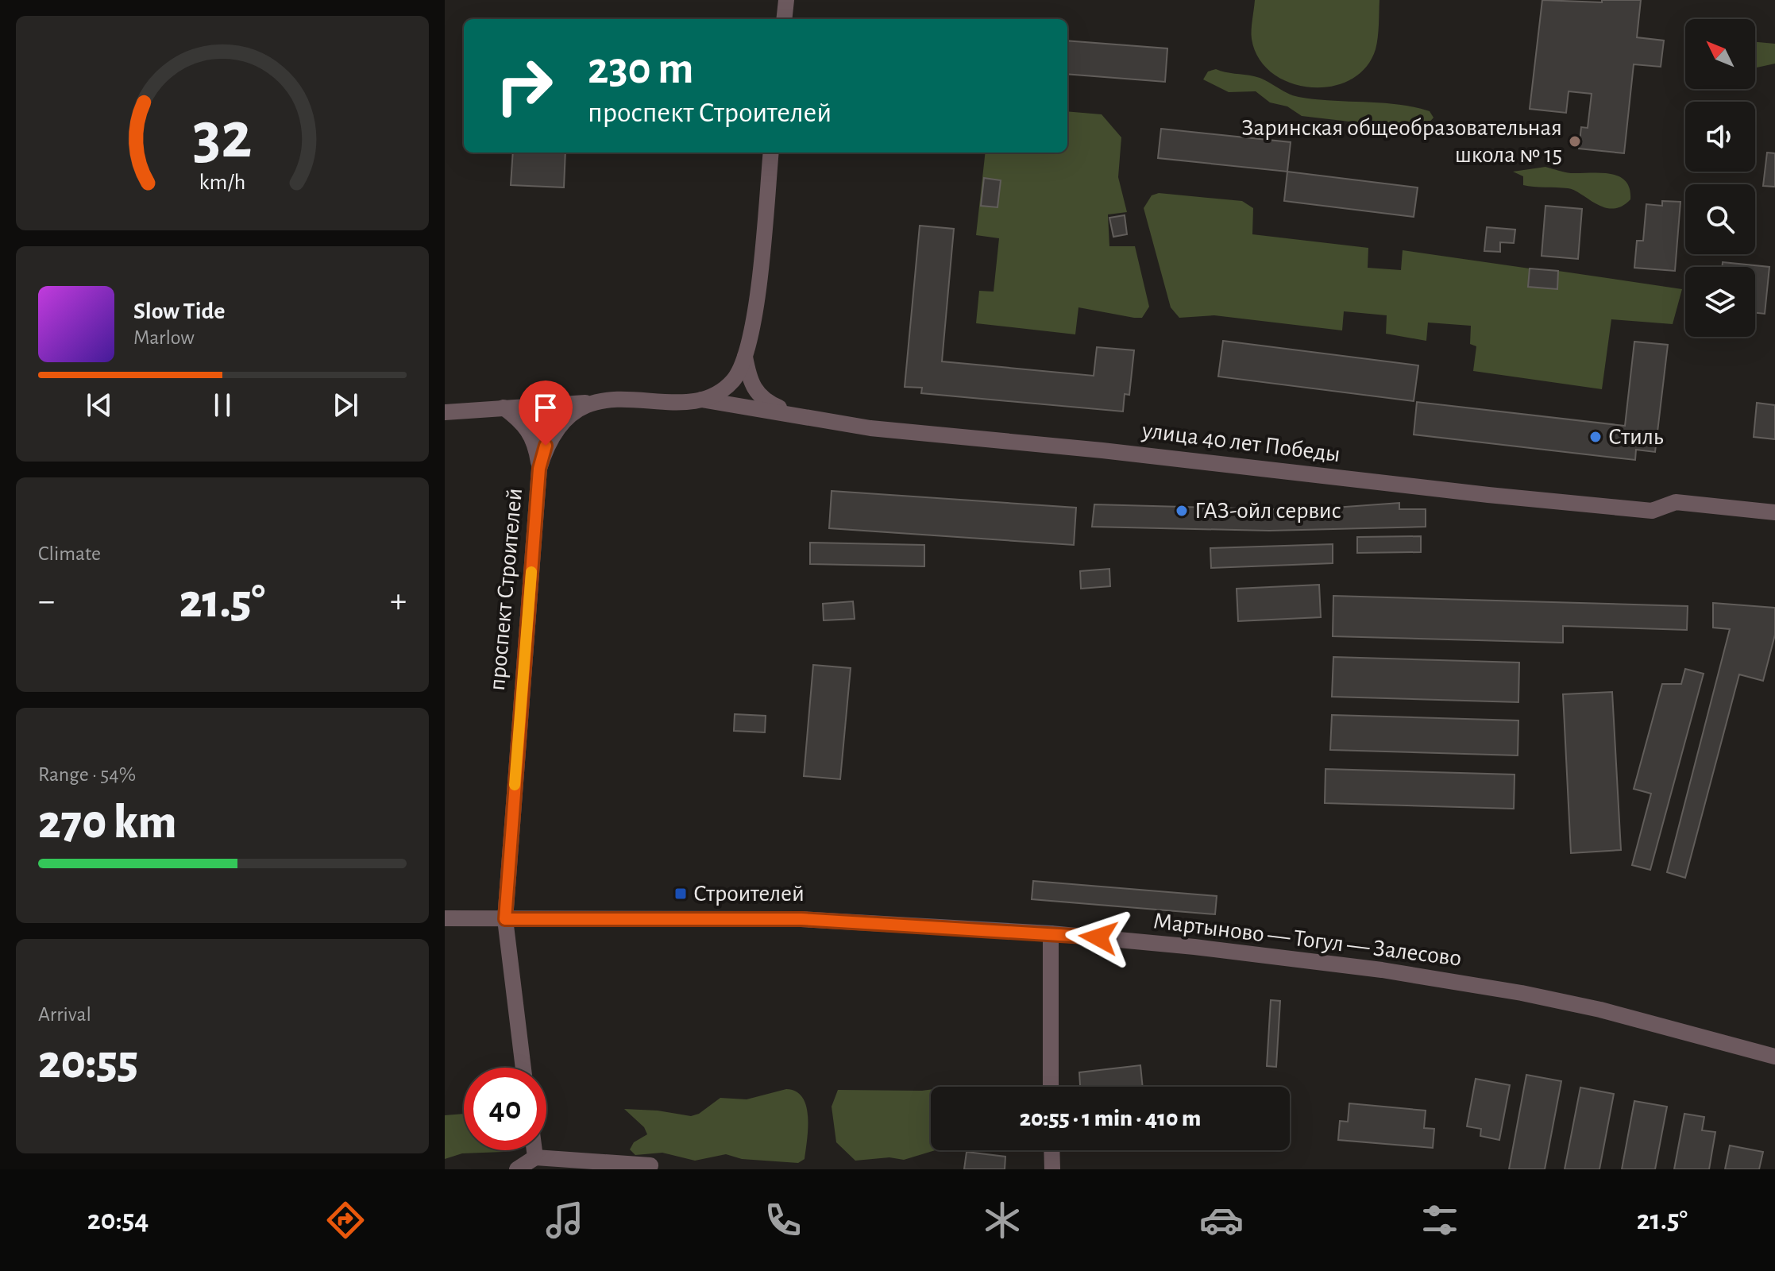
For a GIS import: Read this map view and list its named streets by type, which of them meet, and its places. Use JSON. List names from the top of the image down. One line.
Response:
{"streets":{"street":["улица 40 лет Победы","проспект Строителей","Мартыново — Тогул — Залесово"]},"crossings":[["улица 40 лет Победы","проспект Строителей"],["проспект Строителей","Мартыново — Тогул — Залесово"]],"places":{"other":["Заринская общеобразовательная школа № 15","Стиль","ГАЗ-ойл сервис"],"transit":["Строителей"]},"north":"top left","page":{"turn":["230 m","проспект Строителей"],"song":["Slow Tide","Marlow"],"tile":["Climate",["Range · 54%","270 km"],["Arrival","20:55"]],"heat":["−","21.5°","+"],"limit":"40","trip":"20:55 · 1 min · 410 m","tabs":["20:54","21.5°"],"gauge":["32","km/h"]}}
